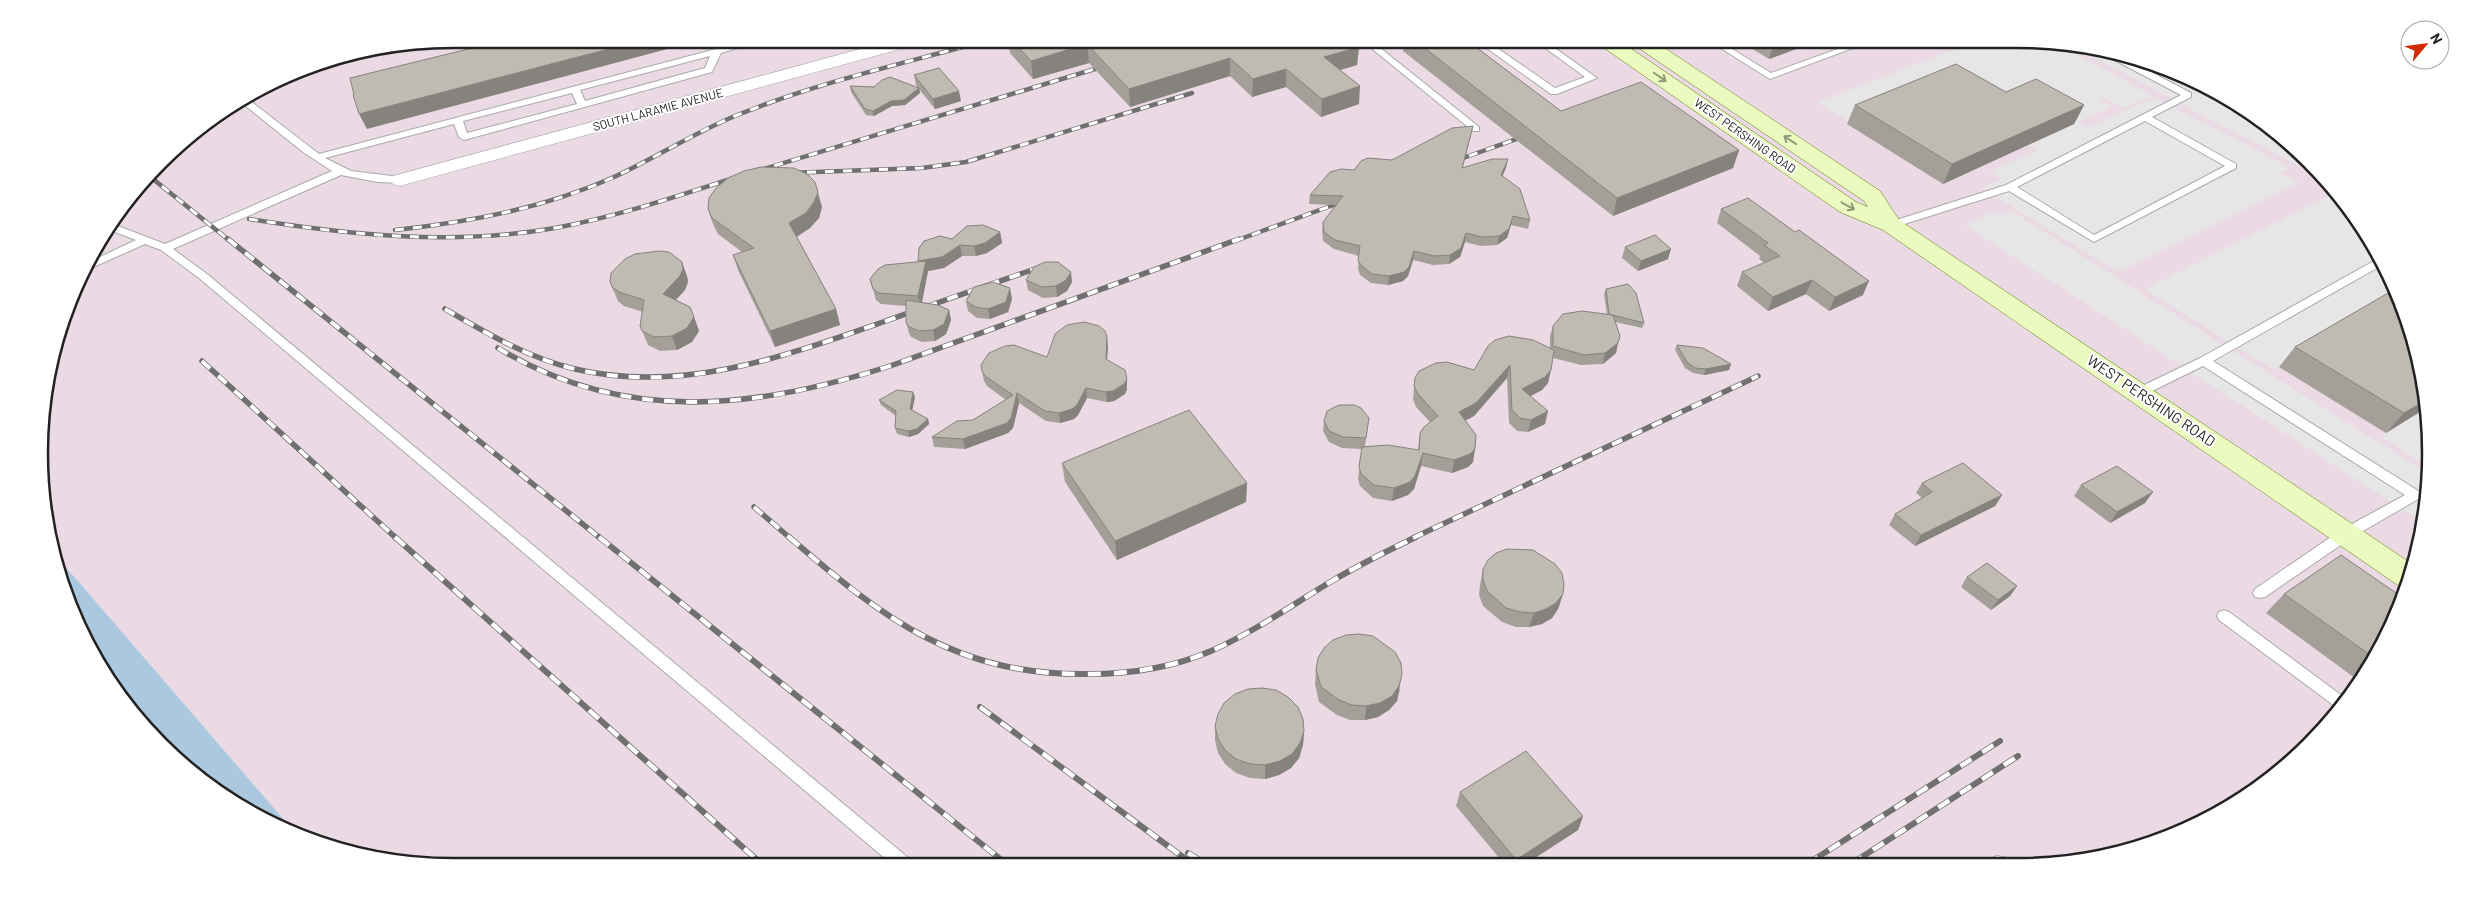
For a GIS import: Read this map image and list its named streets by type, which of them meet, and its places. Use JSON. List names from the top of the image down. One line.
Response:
{"streets":{"main road":["WEST PERSHING ROAD"],"street":["SOUTH LARAMIE AVENUE"]},"north":"top right"}
